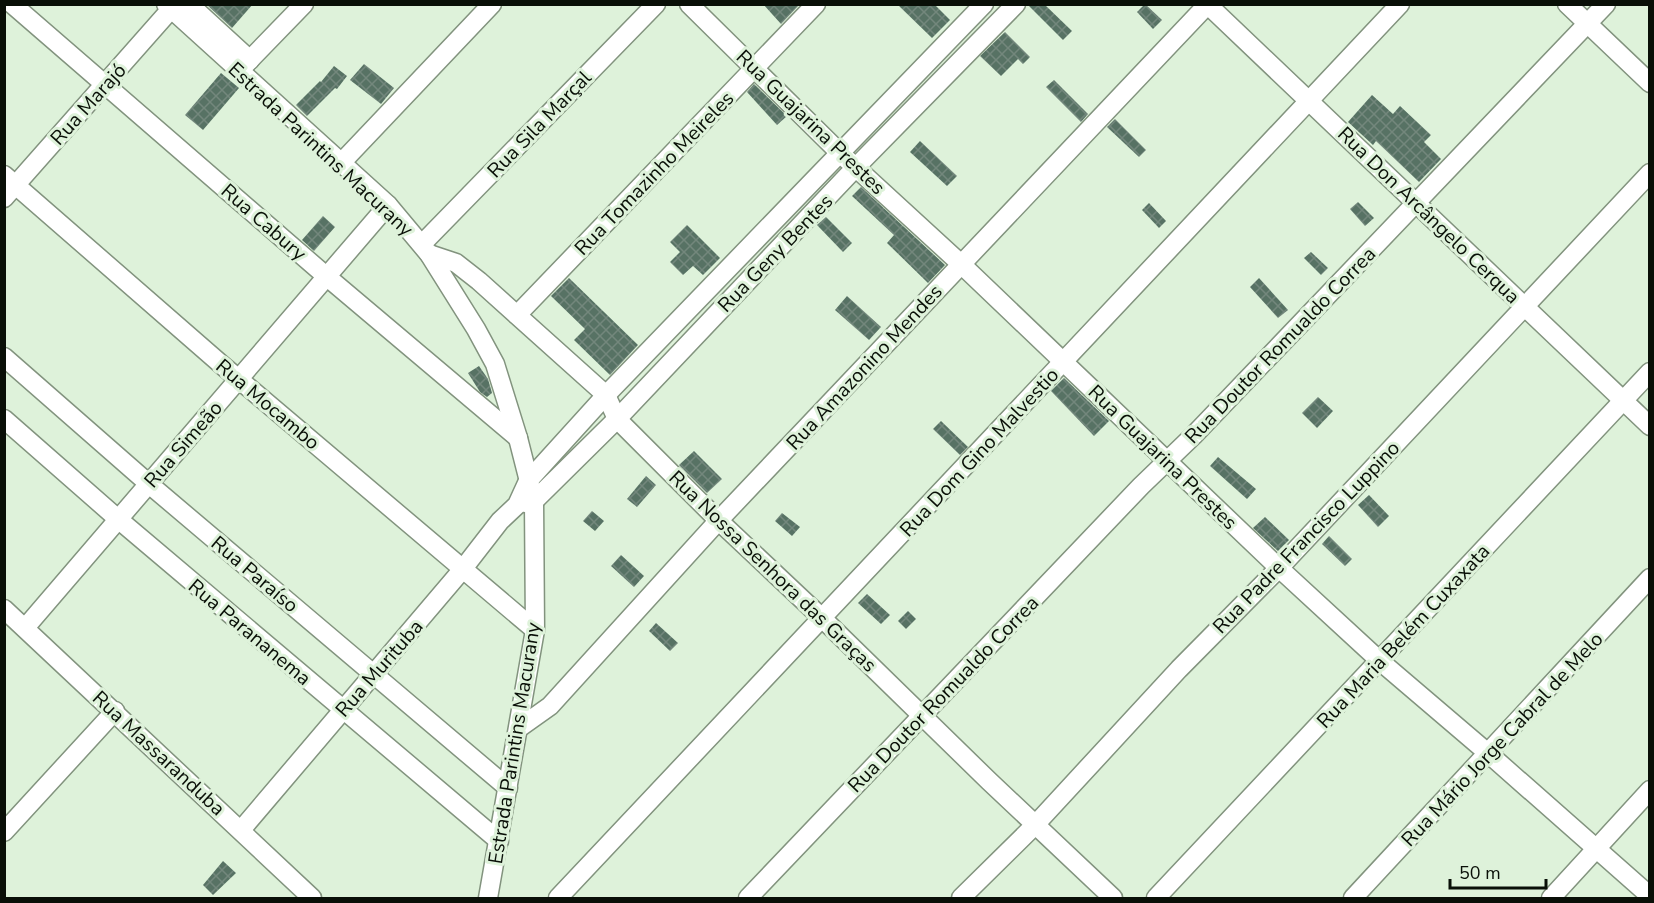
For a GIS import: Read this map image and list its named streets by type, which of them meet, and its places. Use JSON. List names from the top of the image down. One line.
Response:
{"streets":{"street":["Rua Marajó","Rua Guajarina Prestes","Rua Sila Marçal","Estrada Parintins Macurany","Rua Tomazinho Meireles","Rua Don Arcângelo Cerqua","Rua Cabury","Rua Geny Bentes","Rua Doutor Romualdo Correa","Rua Amazonino Mendes","Rua Mocambo","Rua Simeão","Rua Dom Gino Malvestio","Rua Padre Francisco Luppino","Rua Nossa Senhora das Graças","Rua Paraíso","Rua Parananema","Rua Maria Belém Cuxaxata","Rua Murituba","Rua Mário Jorge Cabral de Melo","Rua Massaranduba"]},"crossings":[["Rua Marajó","Estrada Parintins Macurany"],["Rua Marajó","Rua Cabury"],["Rua Marajó","Rua Mocambo"],["Rua Guajarina Prestes","Rua Tomazinho Meireles"],["Rua Guajarina Prestes","Rua Geny Bentes"],["Rua Guajarina Prestes","Rua Doutor Romualdo Correa"],["Rua Guajarina Prestes","Rua Amazonino Mendes"],["Rua Guajarina Prestes","Rua Dom Gino Malvestio"],["Rua Guajarina Prestes","Rua Padre Francisco Luppino"],["Rua Guajarina Prestes","Rua Maria Belém Cuxaxata"],["Rua Guajarina Prestes","Rua Mário Jorge Cabral de Melo"],["Rua Sila Marçal","Estrada Parintins Macurany"],["Rua Sila Marçal","Rua Nossa Senhora das Graças"],["Estrada Parintins Macurany","Rua Cabury"],["Estrada Parintins Macurany","Rua Geny Bentes"],["Estrada Parintins Macurany","Rua Amazonino Mendes"],["Estrada Parintins Macurany","Rua Mocambo"],["Estrada Parintins Macurany","Rua Simeão"],["Estrada Parintins Macurany","Rua Nossa Senhora das Graças"],["Estrada Parintins Macurany","Rua Paraíso"],["Estrada Parintins Macurany","Rua Parananema"],["Estrada Parintins Macurany","Rua Murituba"],["Rua Tomazinho Meireles","Rua Nossa Senhora das Graças"],["Rua Don Arcângelo Cerqua","Rua Doutor Romualdo Correa"],["Rua Don Arcângelo Cerqua","Rua Amazonino Mendes"],["Rua Don Arcângelo Cerqua","Rua Dom Gino Malvestio"],["Rua Don Arcângelo Cerqua","Rua Padre Francisco Luppino"],["Rua Don Arcângelo Cerqua","Rua Maria Belém Cuxaxata"],["Rua Cabury","Rua Simeão"],["Rua Geny Bentes","Rua Nossa Senhora das Graças"],["Rua Geny Bentes","Rua Murituba"],["Rua Doutor Romualdo Correa","Rua Nossa Senhora das Graças"],["Rua Amazonino Mendes","Rua Nossa Senhora das Graças"],["Rua Mocambo","Rua Simeão"],["Rua Mocambo","Rua Murituba"],["Rua Simeão","Rua Paraíso"],["Rua Simeão","Rua Parananema"],["Rua Simeão","Rua Massaranduba"],["Rua Dom Gino Malvestio","Rua Nossa Senhora das Graças"],["Rua Padre Francisco Luppino","Rua Nossa Senhora das Graças"],["Rua Paraíso","Rua Murituba"],["Rua Parananema","Rua Murituba"],["Rua Murituba","Rua Massaranduba"]],"scale_bar":"50 m"}
